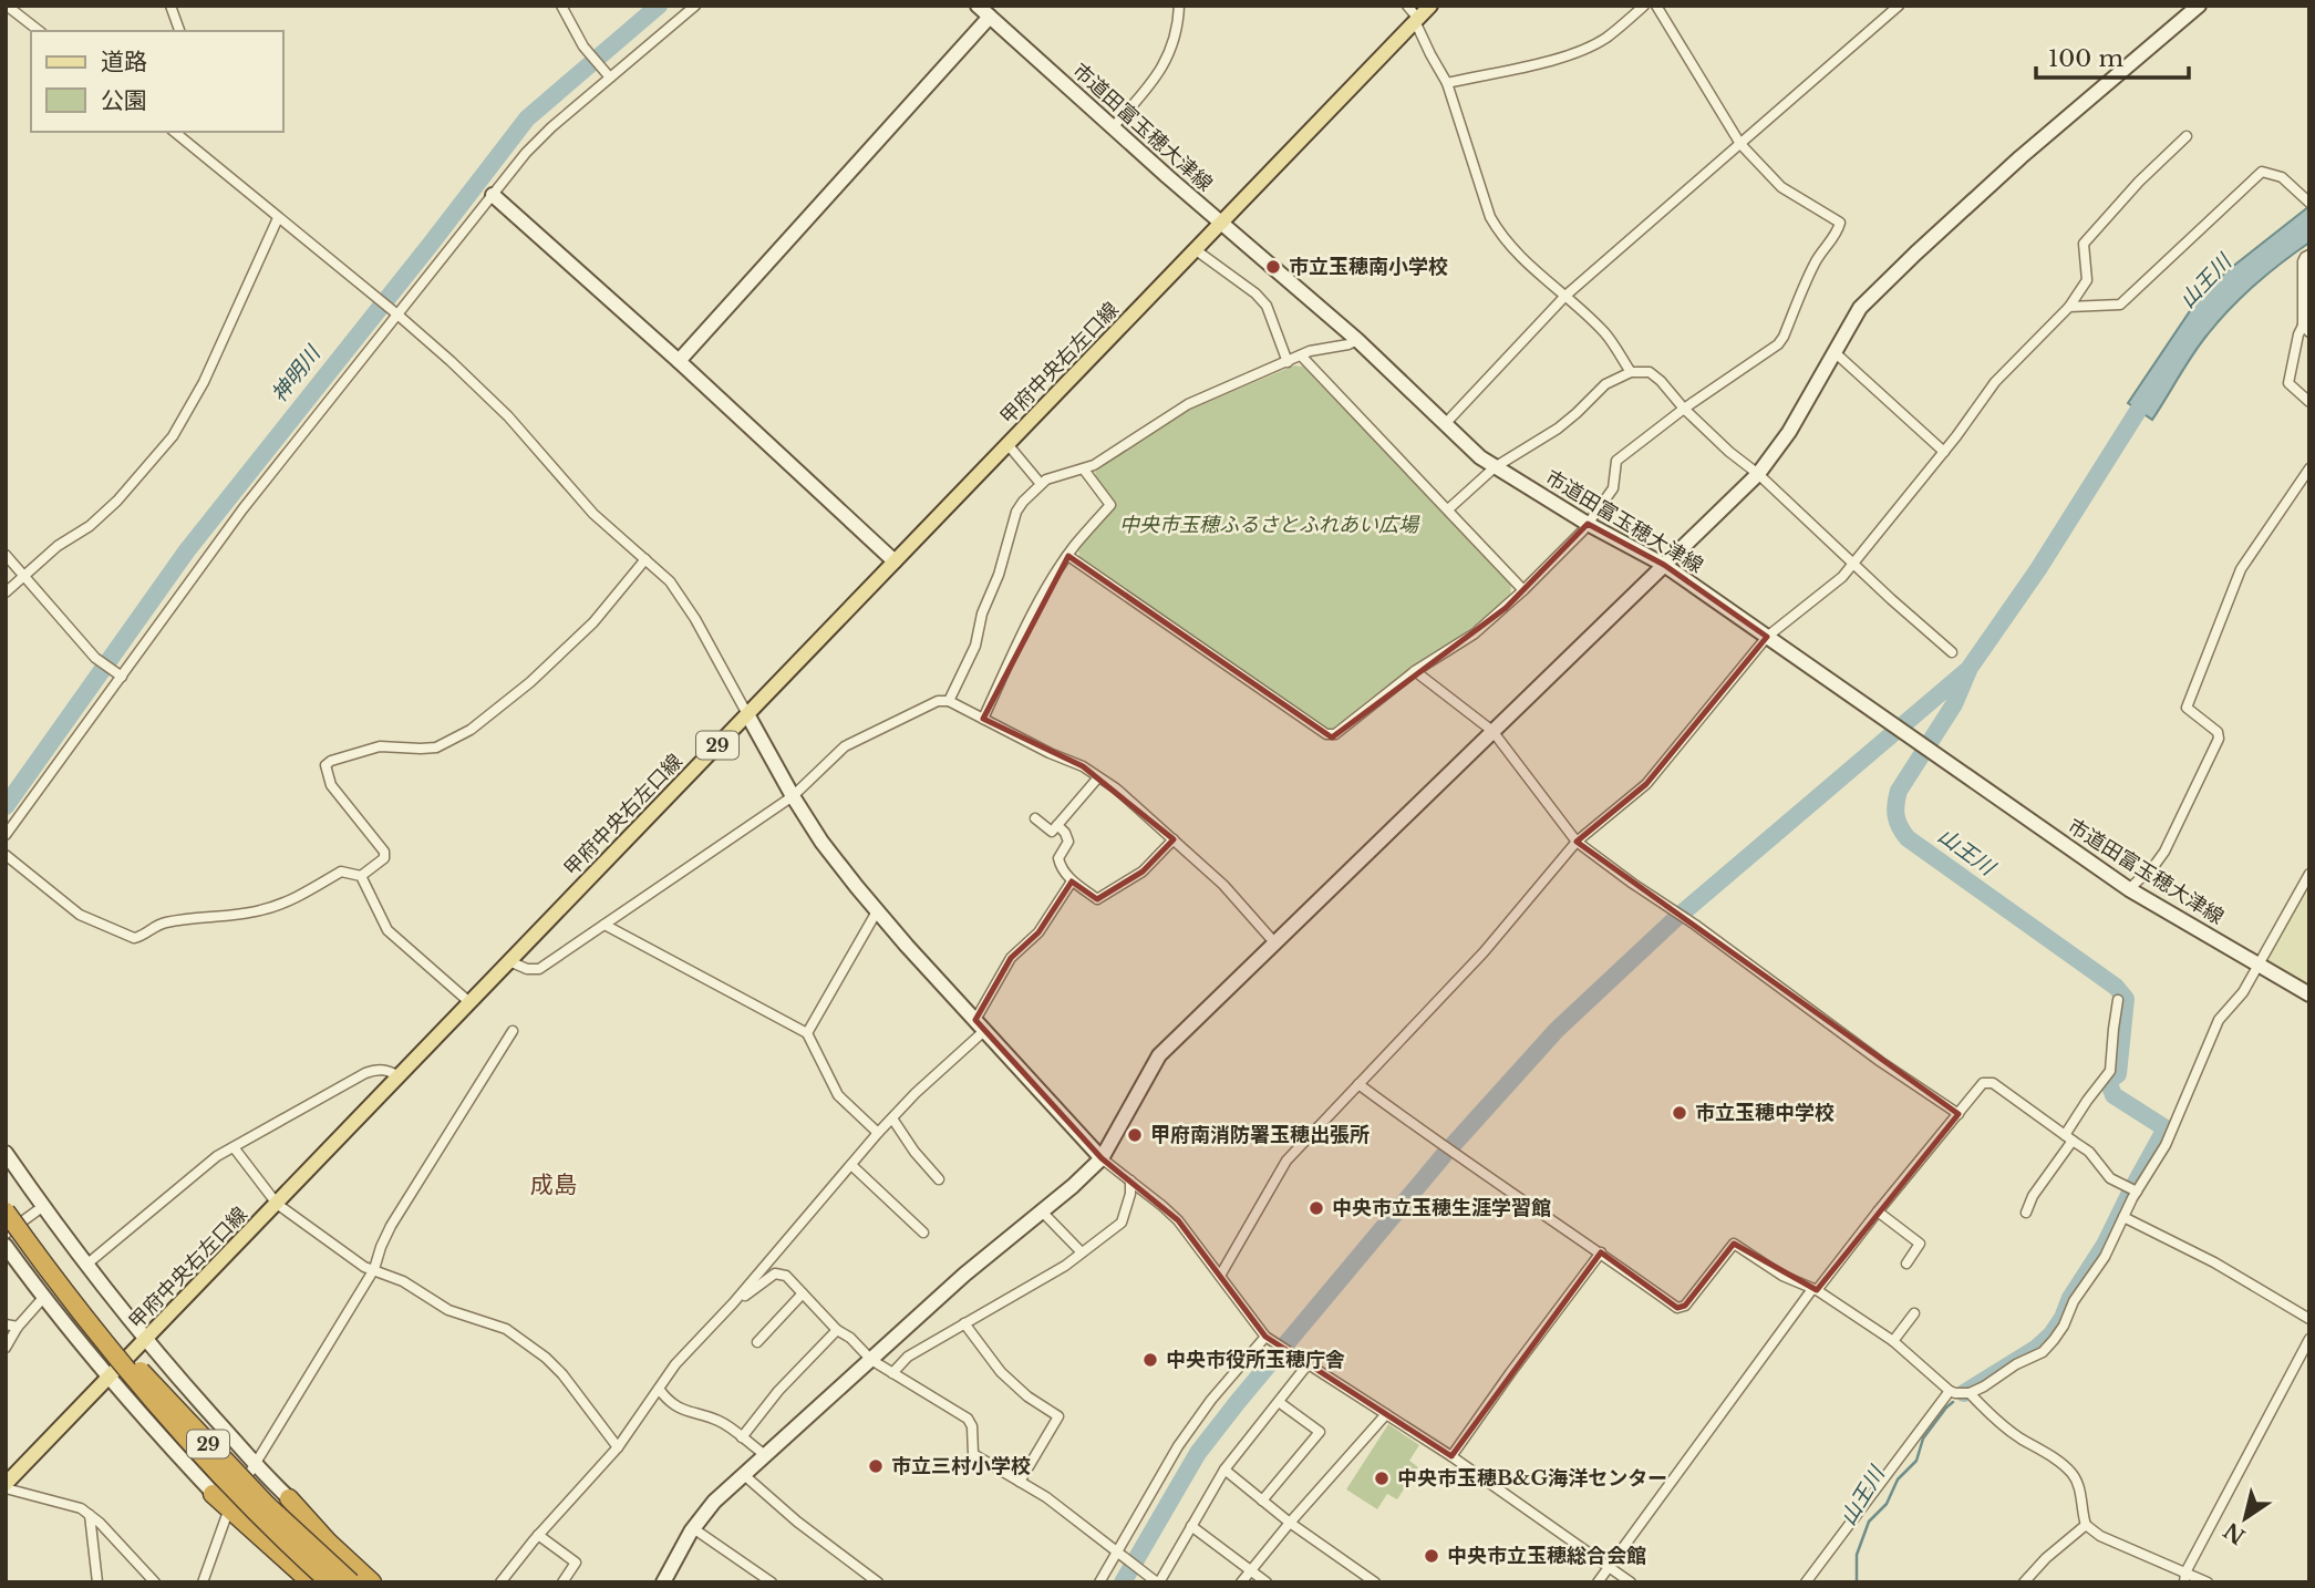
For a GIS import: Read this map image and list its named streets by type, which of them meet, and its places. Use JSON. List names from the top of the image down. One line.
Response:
{"streets":{"highway":["29"],"main road":["甲府中央右左口線"],"street":["市道田富玉穂大津線"]},"crossings":[["市道田富玉穂大津線","甲府中央右左口線"]],"districts":["成島"],"water":["山王川","神明川"],"parks":["中央市玉穂ふるさとふれあい広場"],"places":["市立玉穂南小学校","市立玉穂中学校","甲府南消防署玉穂出張所","中央市立玉穂生涯学習館","中央市役所玉穂庁舎","市立三村小学校","中央市玉穂B&G海洋センター","中央市立玉穂総合会館"],"legend":["道路","公園"],"scale_bar":"100 m","north":"bottom left"}
